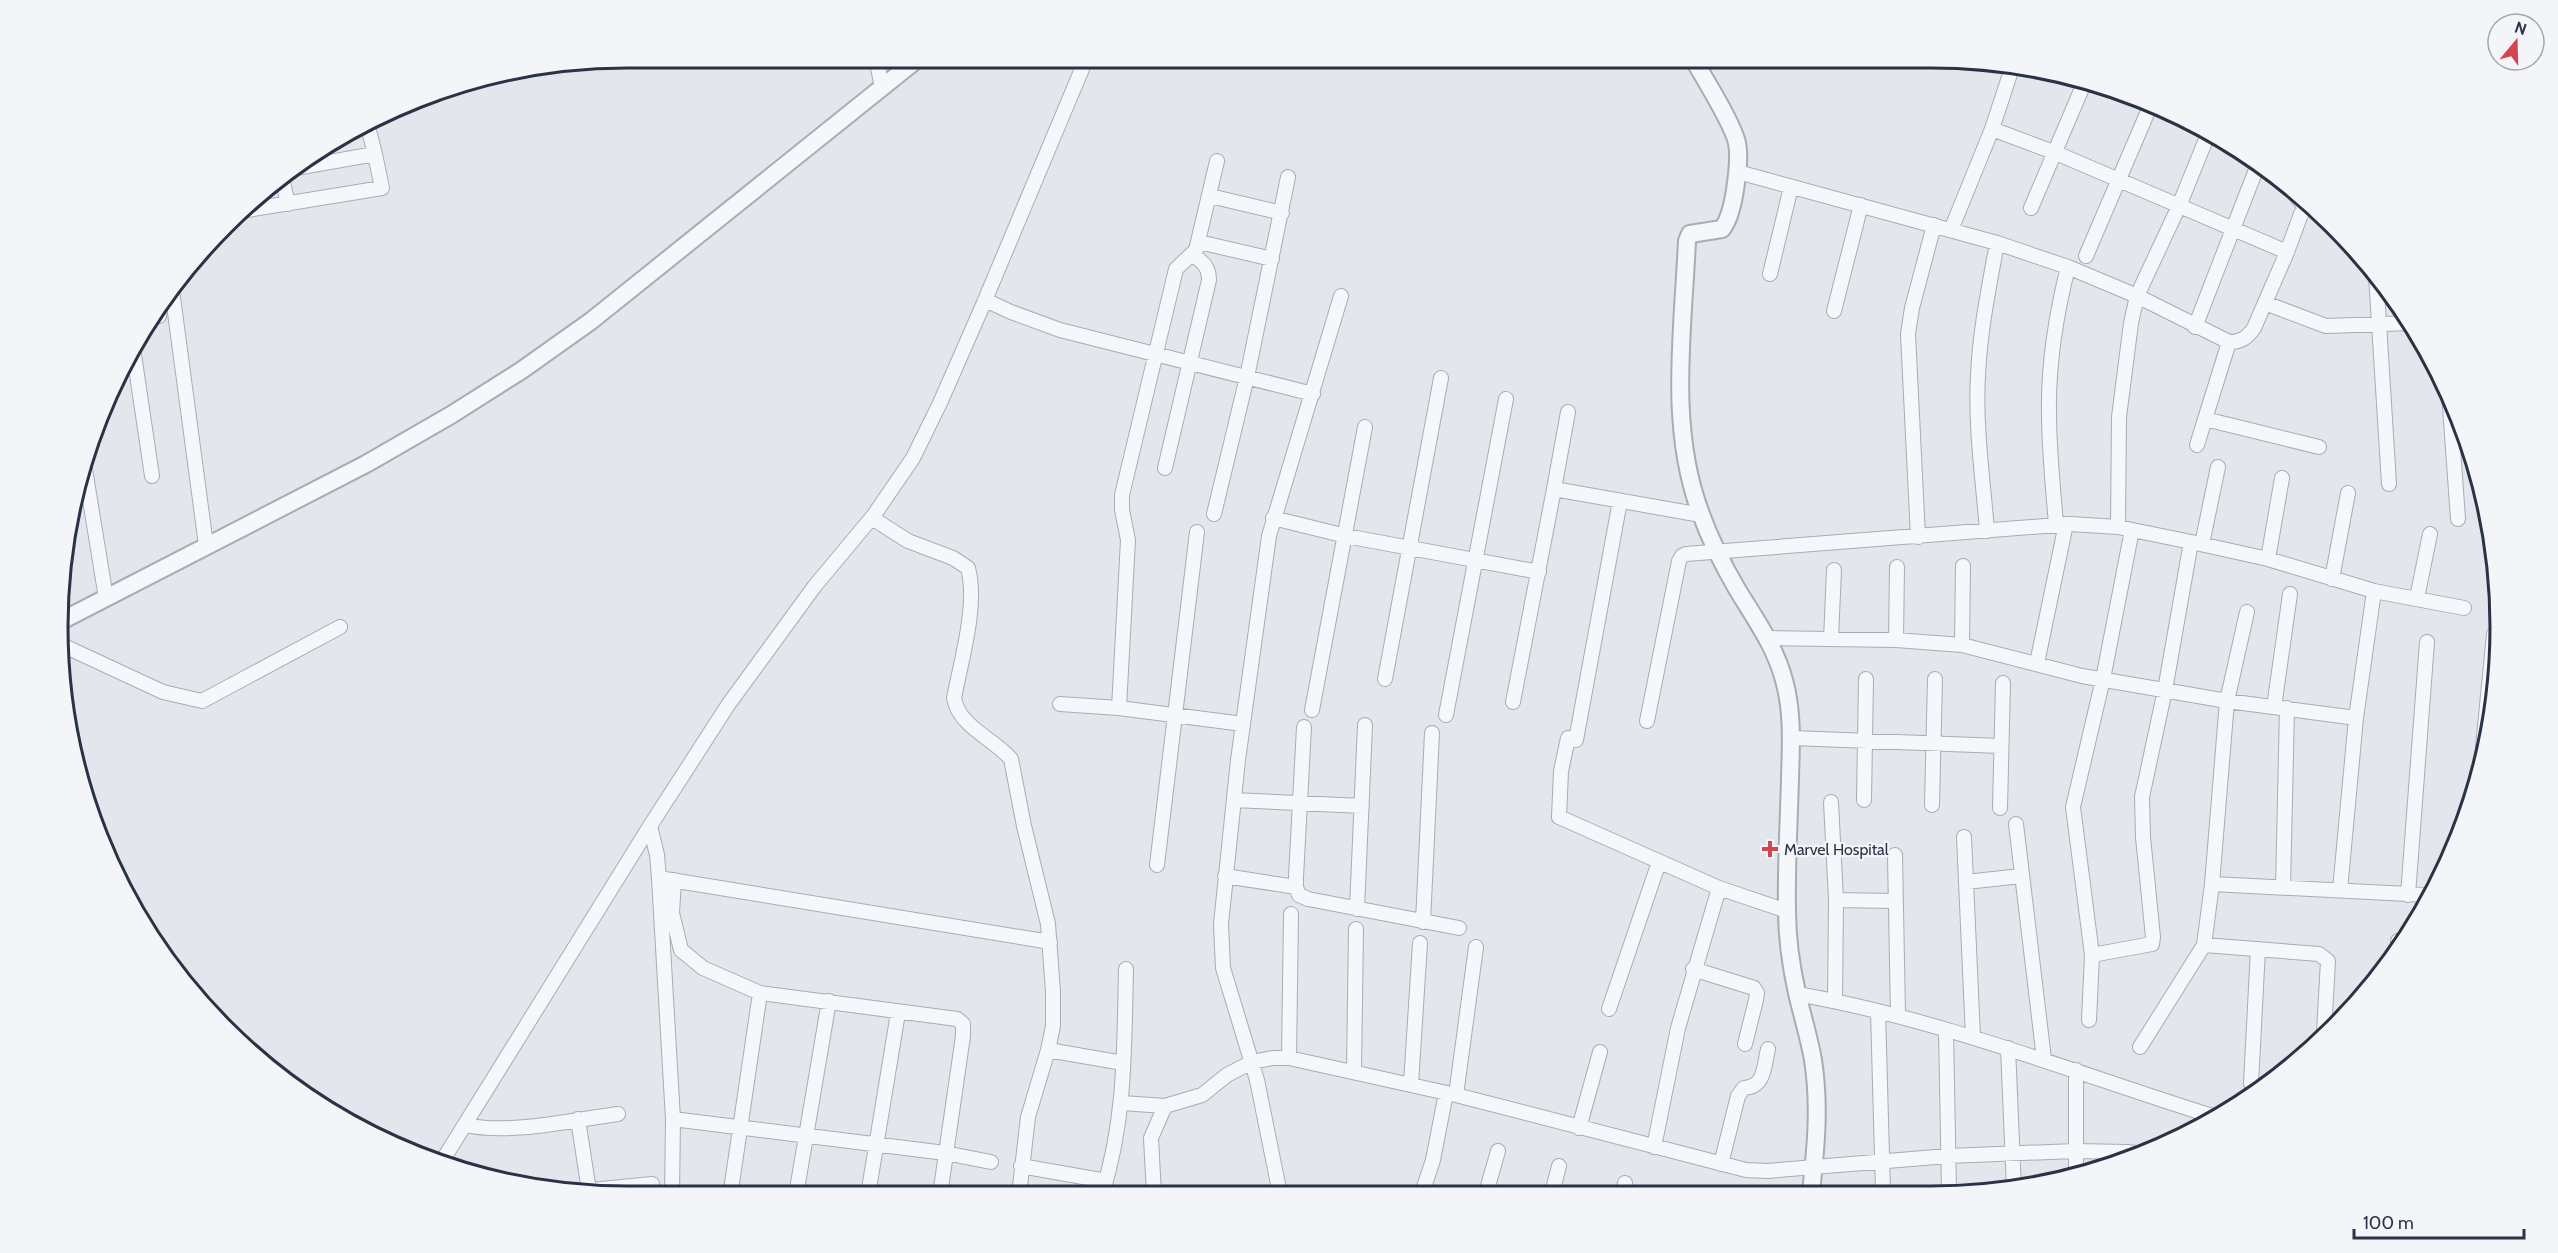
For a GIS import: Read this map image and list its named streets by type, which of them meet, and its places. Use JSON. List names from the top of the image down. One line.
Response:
{"places":{"health":["Marvel Hospital"]},"scale_bar":"100 m","north":"top"}
